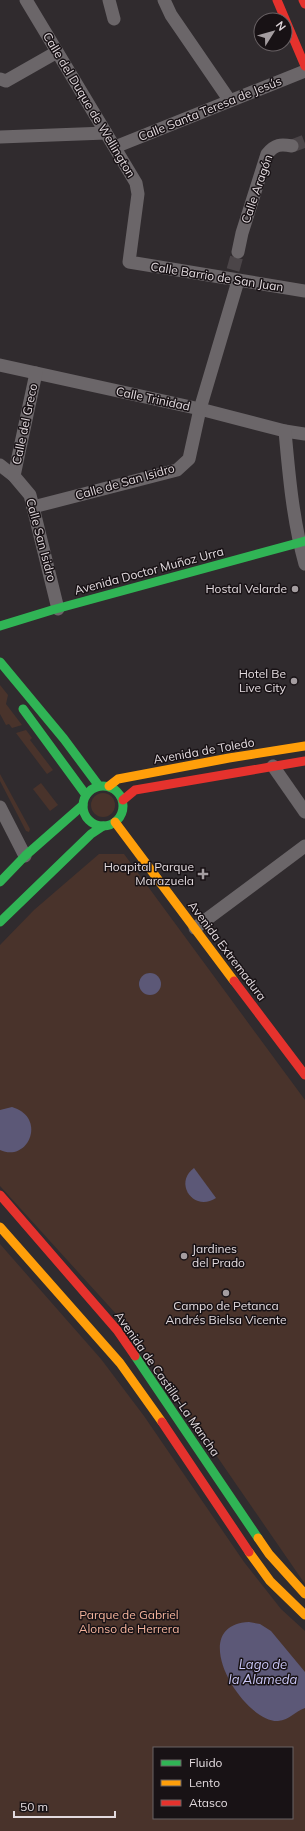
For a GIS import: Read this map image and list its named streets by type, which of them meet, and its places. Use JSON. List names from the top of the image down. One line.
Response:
{"streets":{"main road":["Avenida Doctor Muñoz Urra","Avenida de Toledo","Avenida Extremadura","Avenida de Castilla-La Mancha"],"street":["Calle del Duque de Wellington","Calle Santa Teresa de Jesús","Calle Aragón","Calle Barrio de San Juan","Calle Trinidad","Calle del Greco","Calle de San Isidro","Calle San Isidro"]},"crossings":[["Calle del Duque de Wellington","Calle Santa Teresa de Jesús"],["Calle del Duque de Wellington","Calle Barrio de San Juan"],["Calle Barrio de San Juan","Calle de San Isidro"],["Calle Trinidad","Calle del Greco"],["Calle Trinidad","Calle de San Isidro"],["Calle del Greco","Calle San Isidro"],["Calle de San Isidro","Calle San Isidro"],["Calle San Isidro","Avenida Doctor Muñoz Urra"],["Avenida de Toledo","Avenida Extremadura"]],"water":["Lago de la Alameda"],"parks":["Parque de Gabriel Alonso de Herrera"],"places":{"other":["Hostal Velarde","Hotel Be Live City","Jardines del Prado","Campo de Petanca Andrés Bielsa Vicente"],"health":["Hoapital Parque Marazuela"]},"legend":["Fluido","Lento","Atasco"],"scale_bar":"50 m","north":"top right"}
